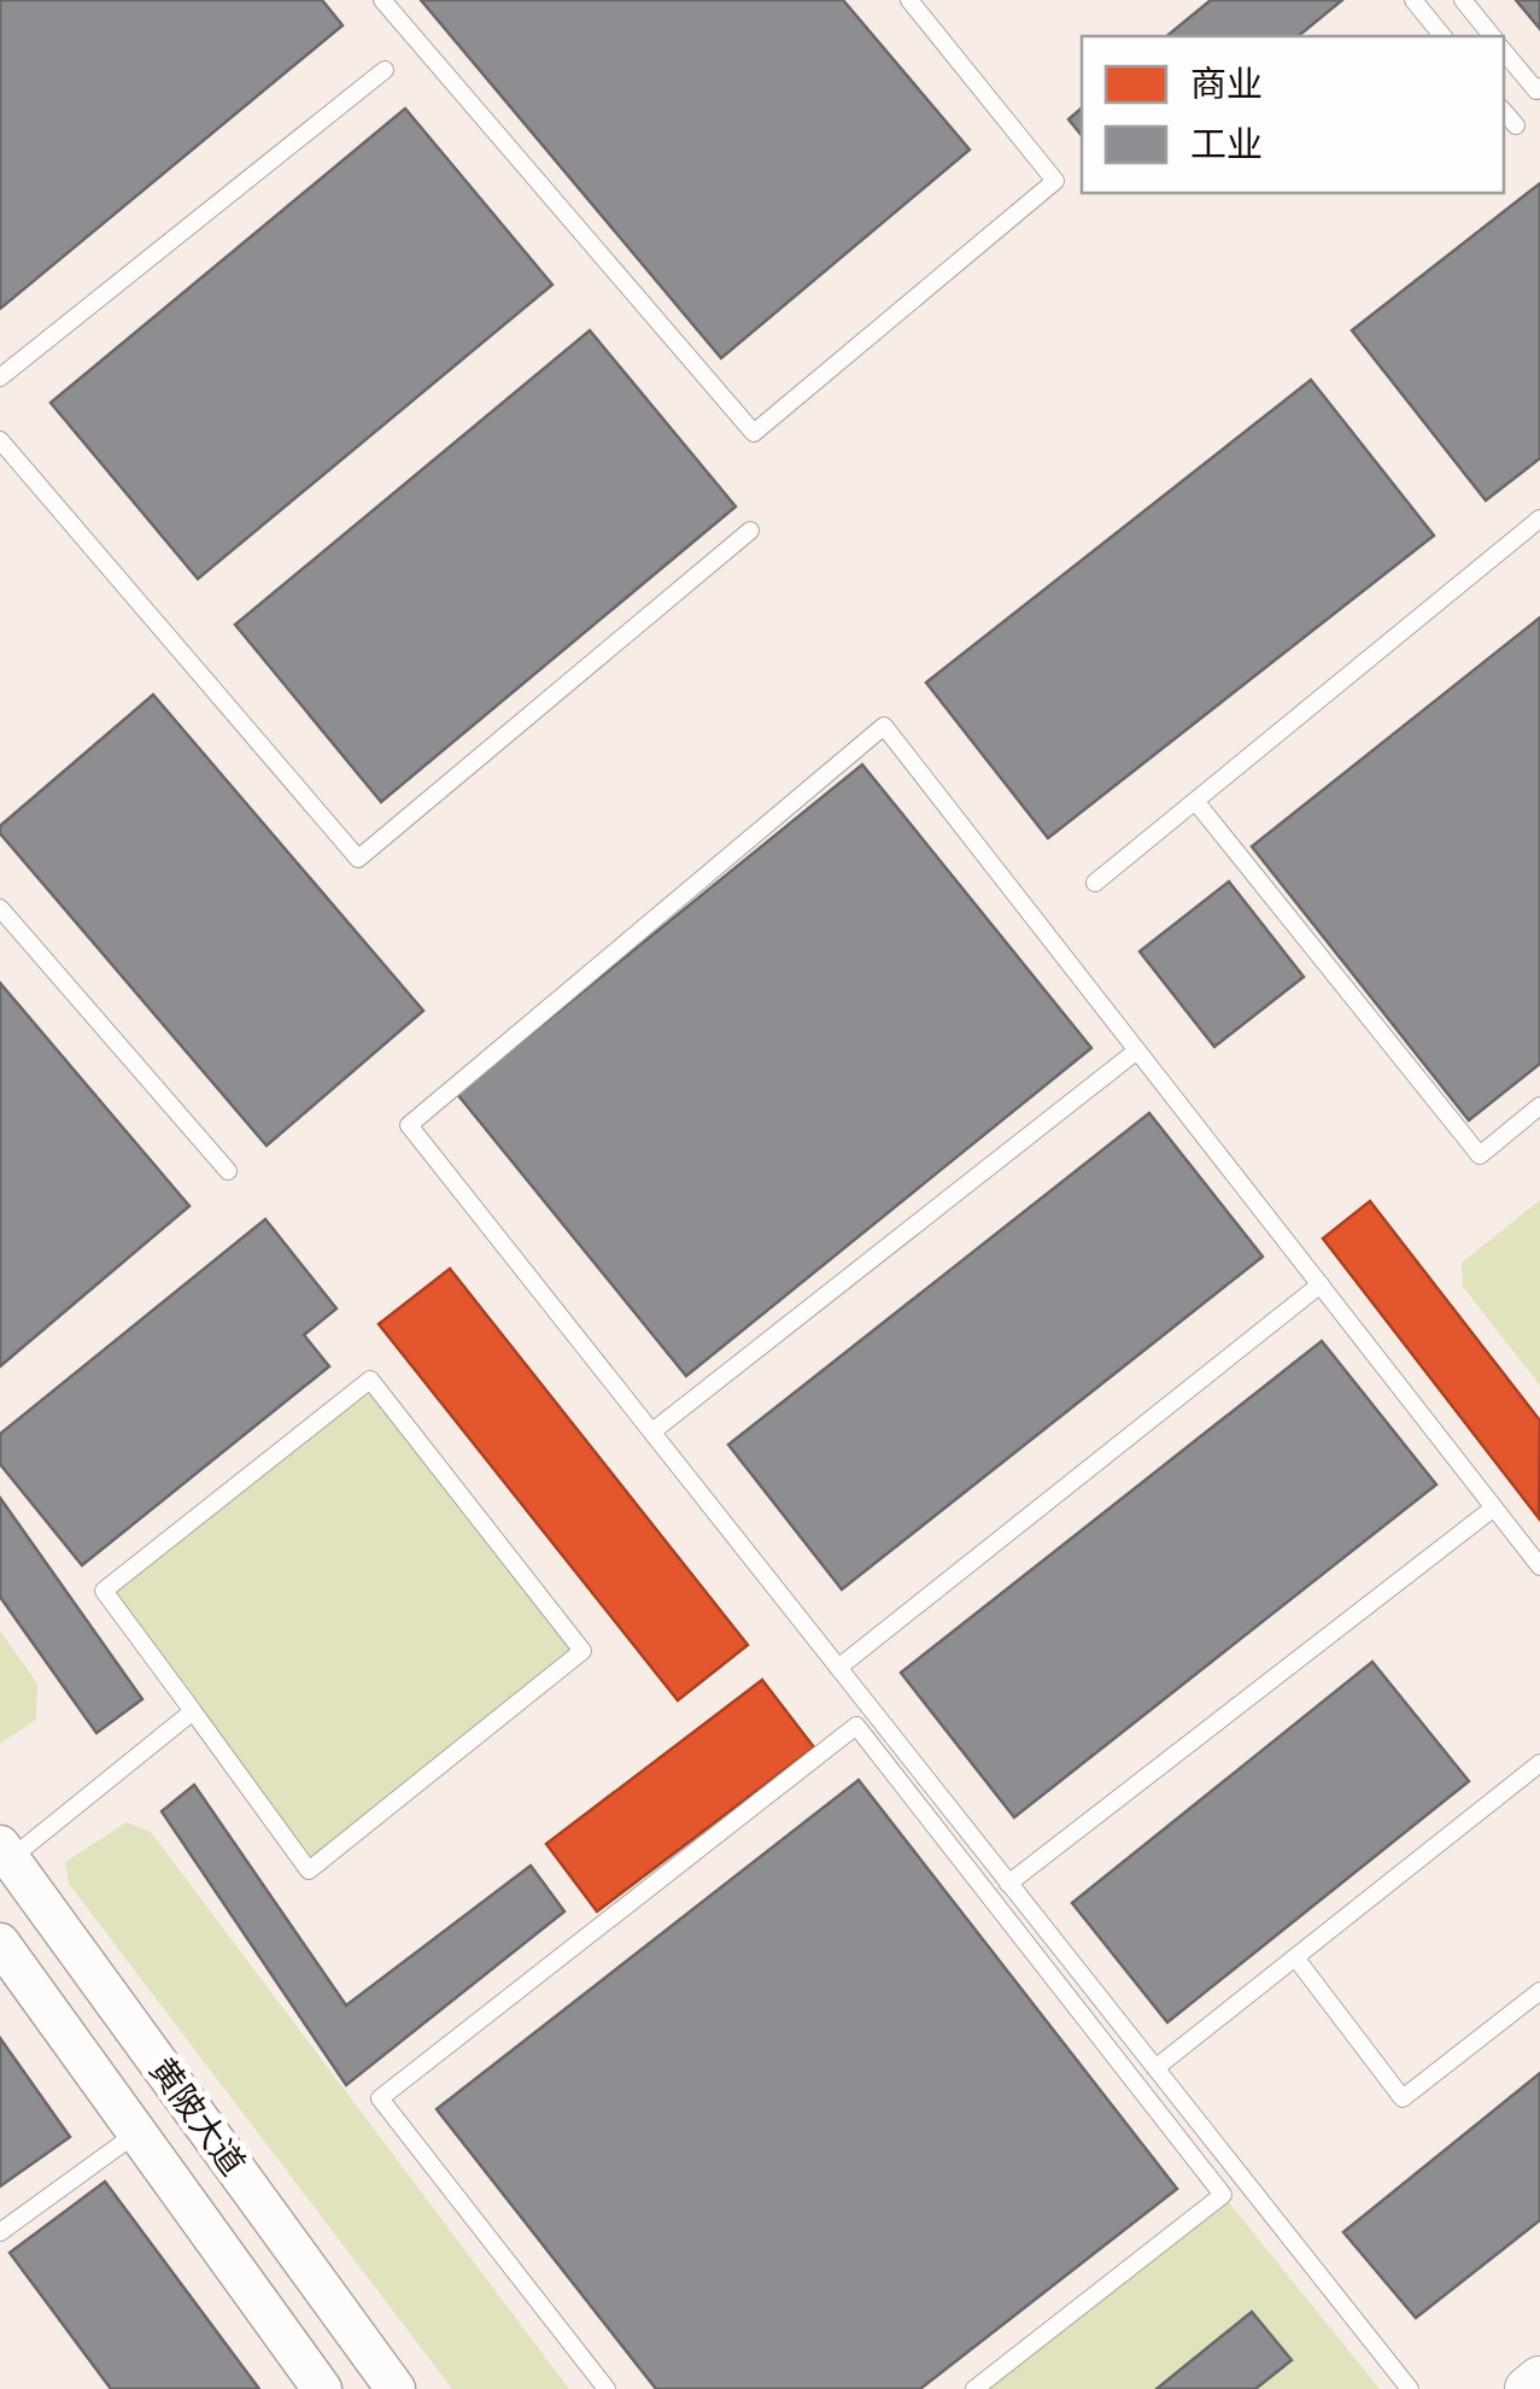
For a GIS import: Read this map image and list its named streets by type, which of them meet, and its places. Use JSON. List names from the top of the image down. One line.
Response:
{"streets":{"street":["黄陂大道"]},"legend":["商业","工业"]}
